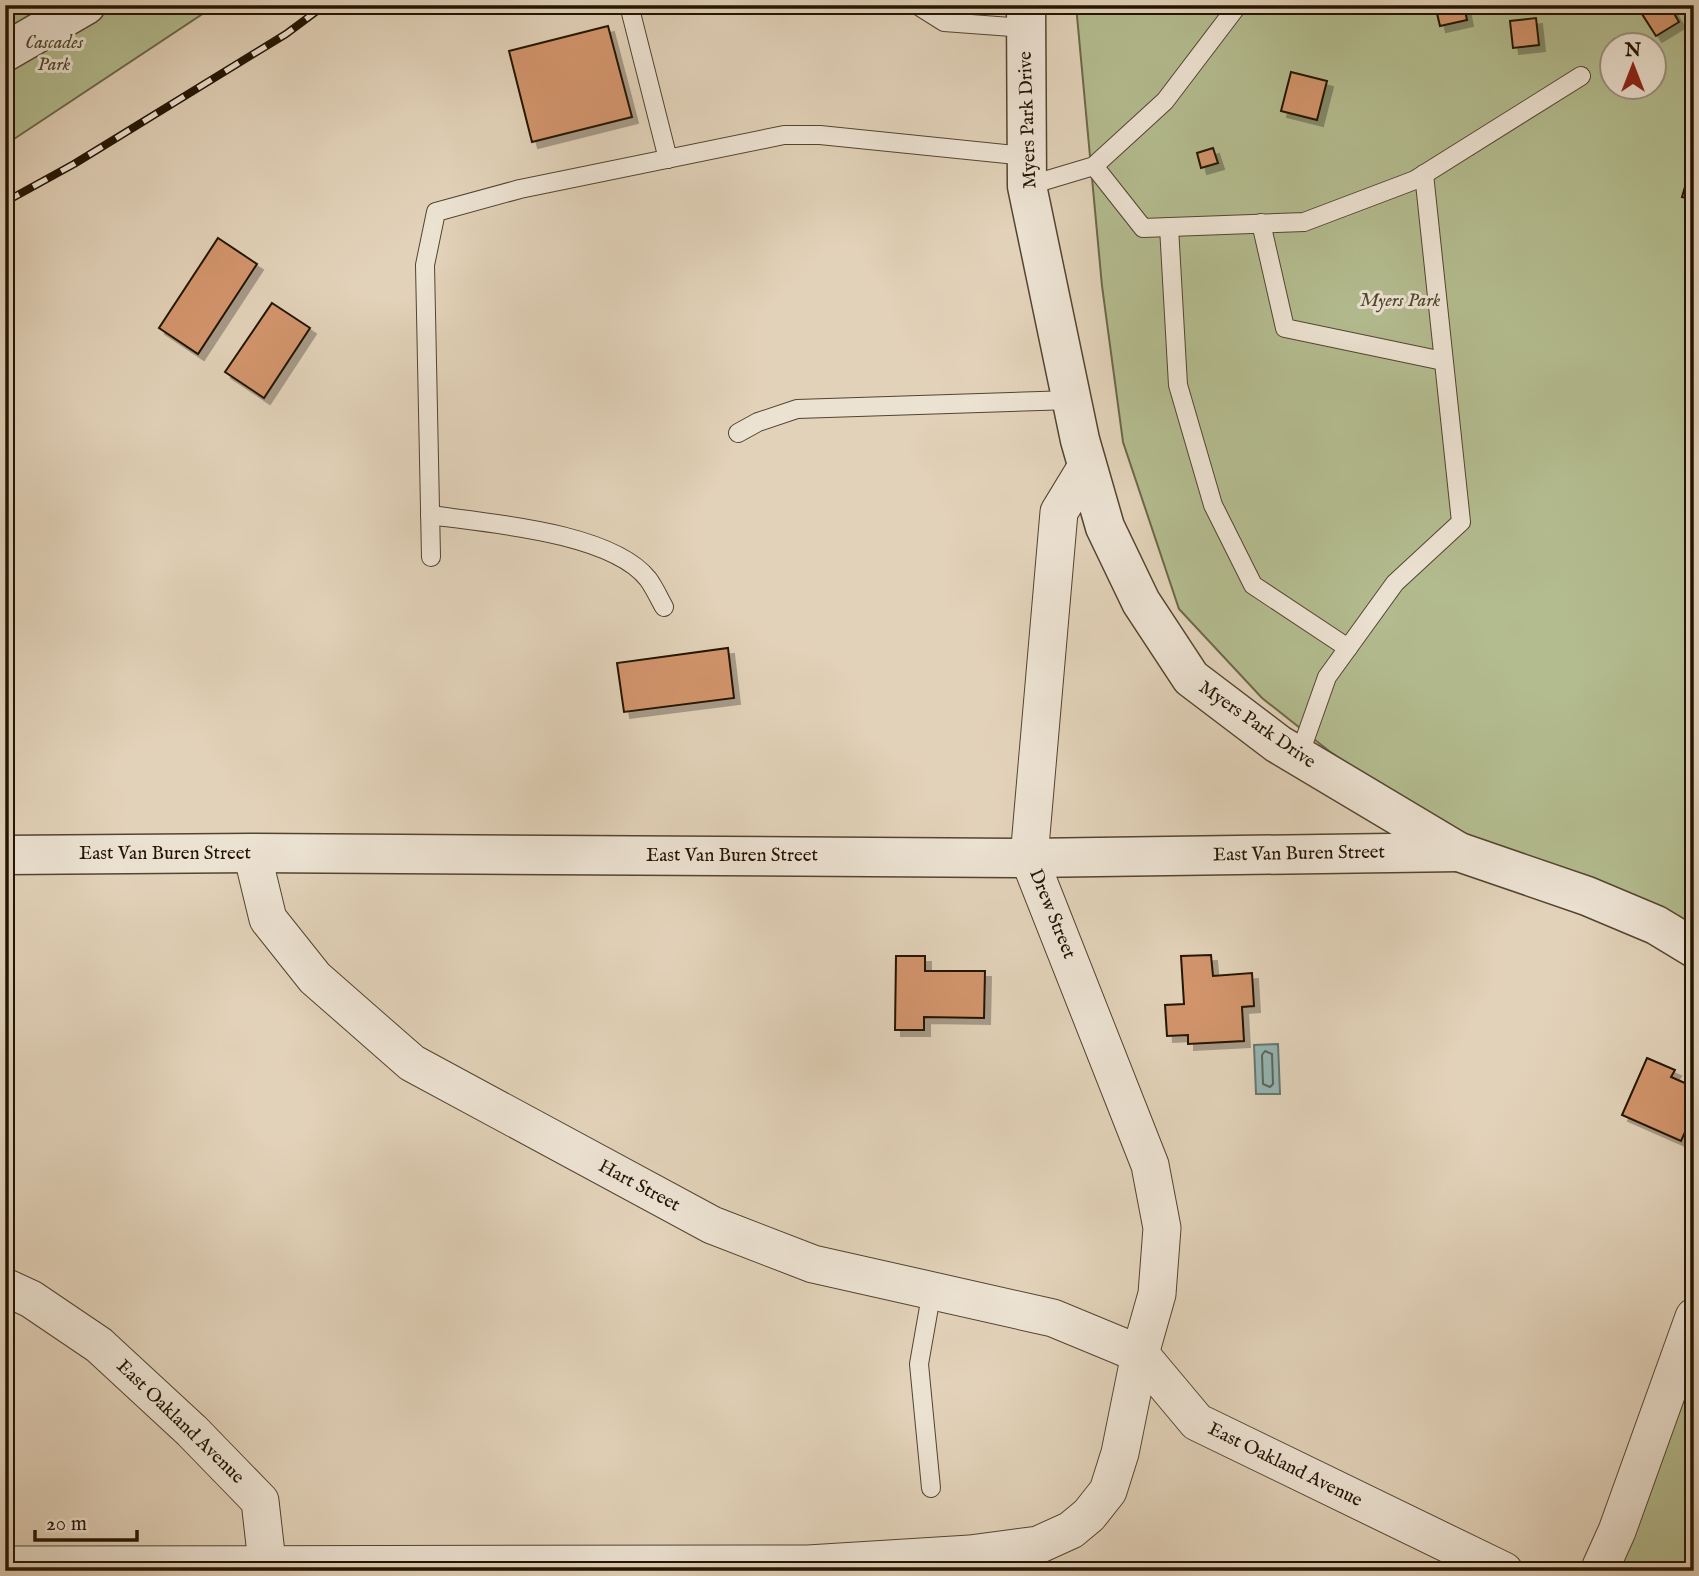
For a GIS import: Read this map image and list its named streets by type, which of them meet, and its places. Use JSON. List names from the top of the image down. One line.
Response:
{"streets":{"street":["Myers Park Drive","East Van Buren Street","Drew Street","Hart Street","East Oakland Avenue"]},"crossings":[["Myers Park Drive","East Van Buren Street"],["Myers Park Drive","Drew Street"],["East Van Buren Street","Drew Street"],["East Van Buren Street","Hart Street"],["Drew Street","Hart Street"],["Drew Street","East Oakland Avenue"],["Hart Street","East Oakland Avenue"]],"parks":["Cascades Park","Myers Park"],"scale_bar":"20 m","north":"top"}
